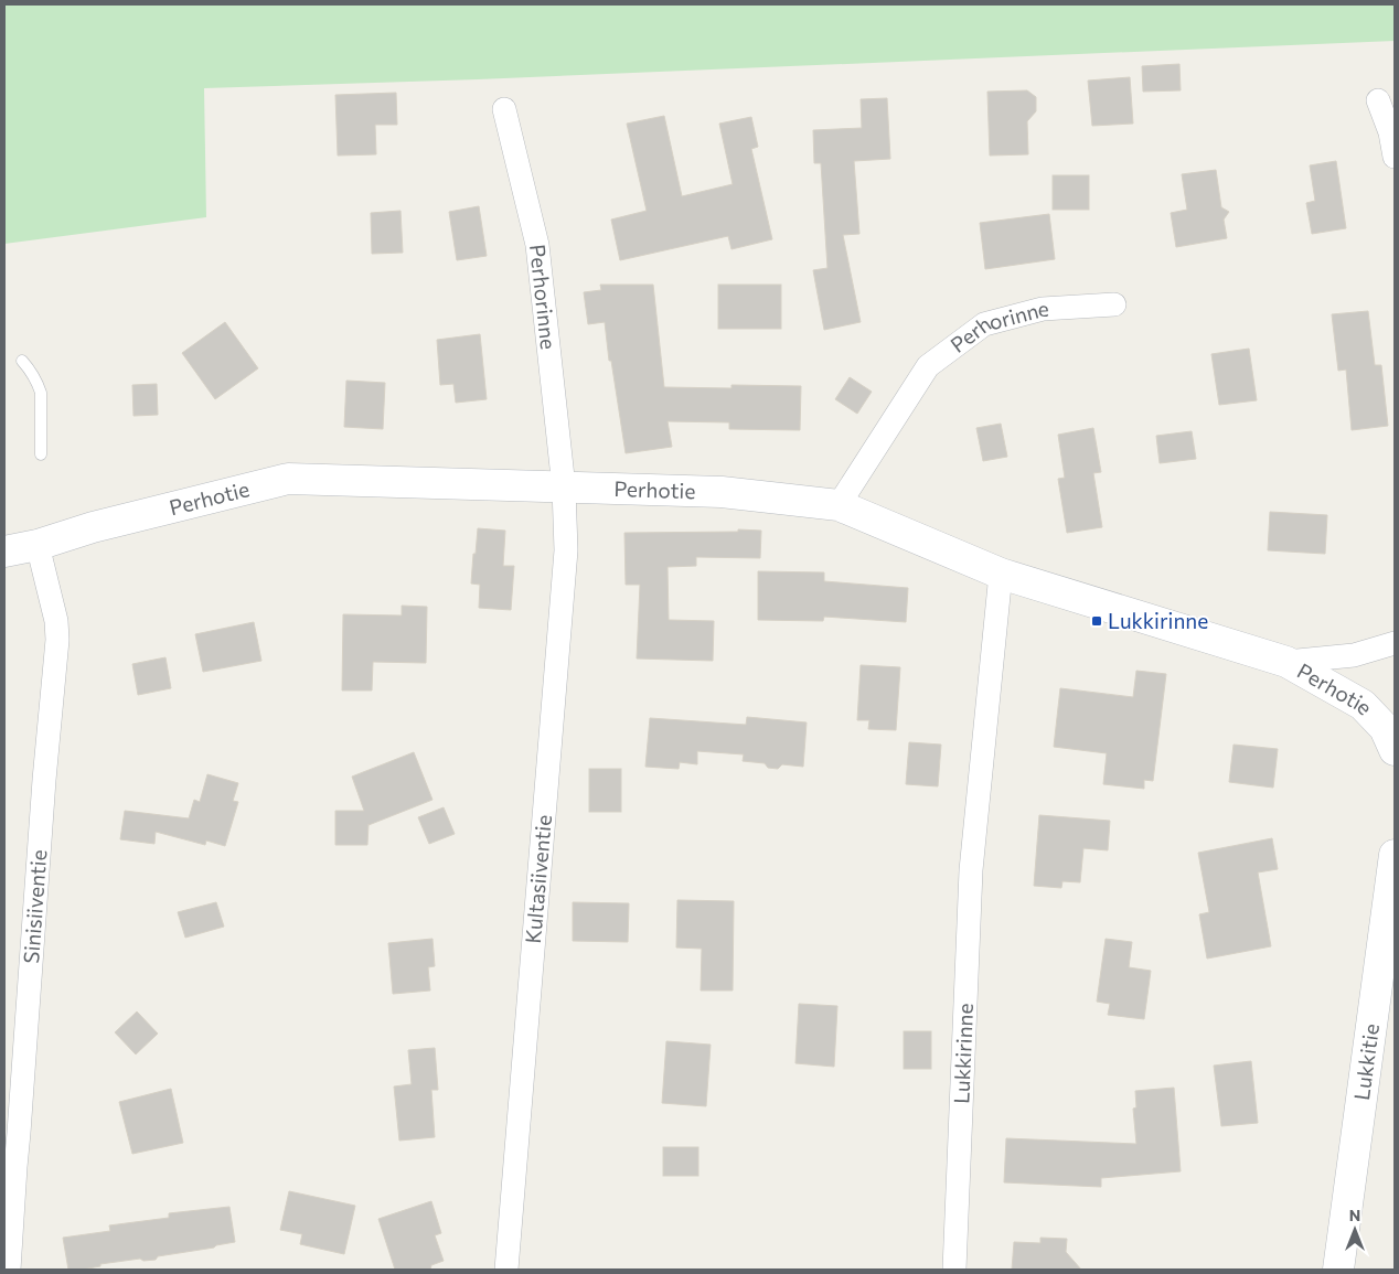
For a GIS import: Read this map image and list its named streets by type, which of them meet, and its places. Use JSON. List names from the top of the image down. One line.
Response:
{"streets":{"street":["Perhorinne","Perhotie","Kultasiiventie","Sinisiiventie","Lukkirinne","Lukkitie"]},"crossings":[["Perhorinne","Perhotie"],["Perhorinne","Kultasiiventie"],["Perhotie","Kultasiiventie"],["Perhotie","Sinisiiventie"],["Perhotie","Lukkirinne"]],"places":{"transit":["Lukkirinne"]},"north":"top"}
